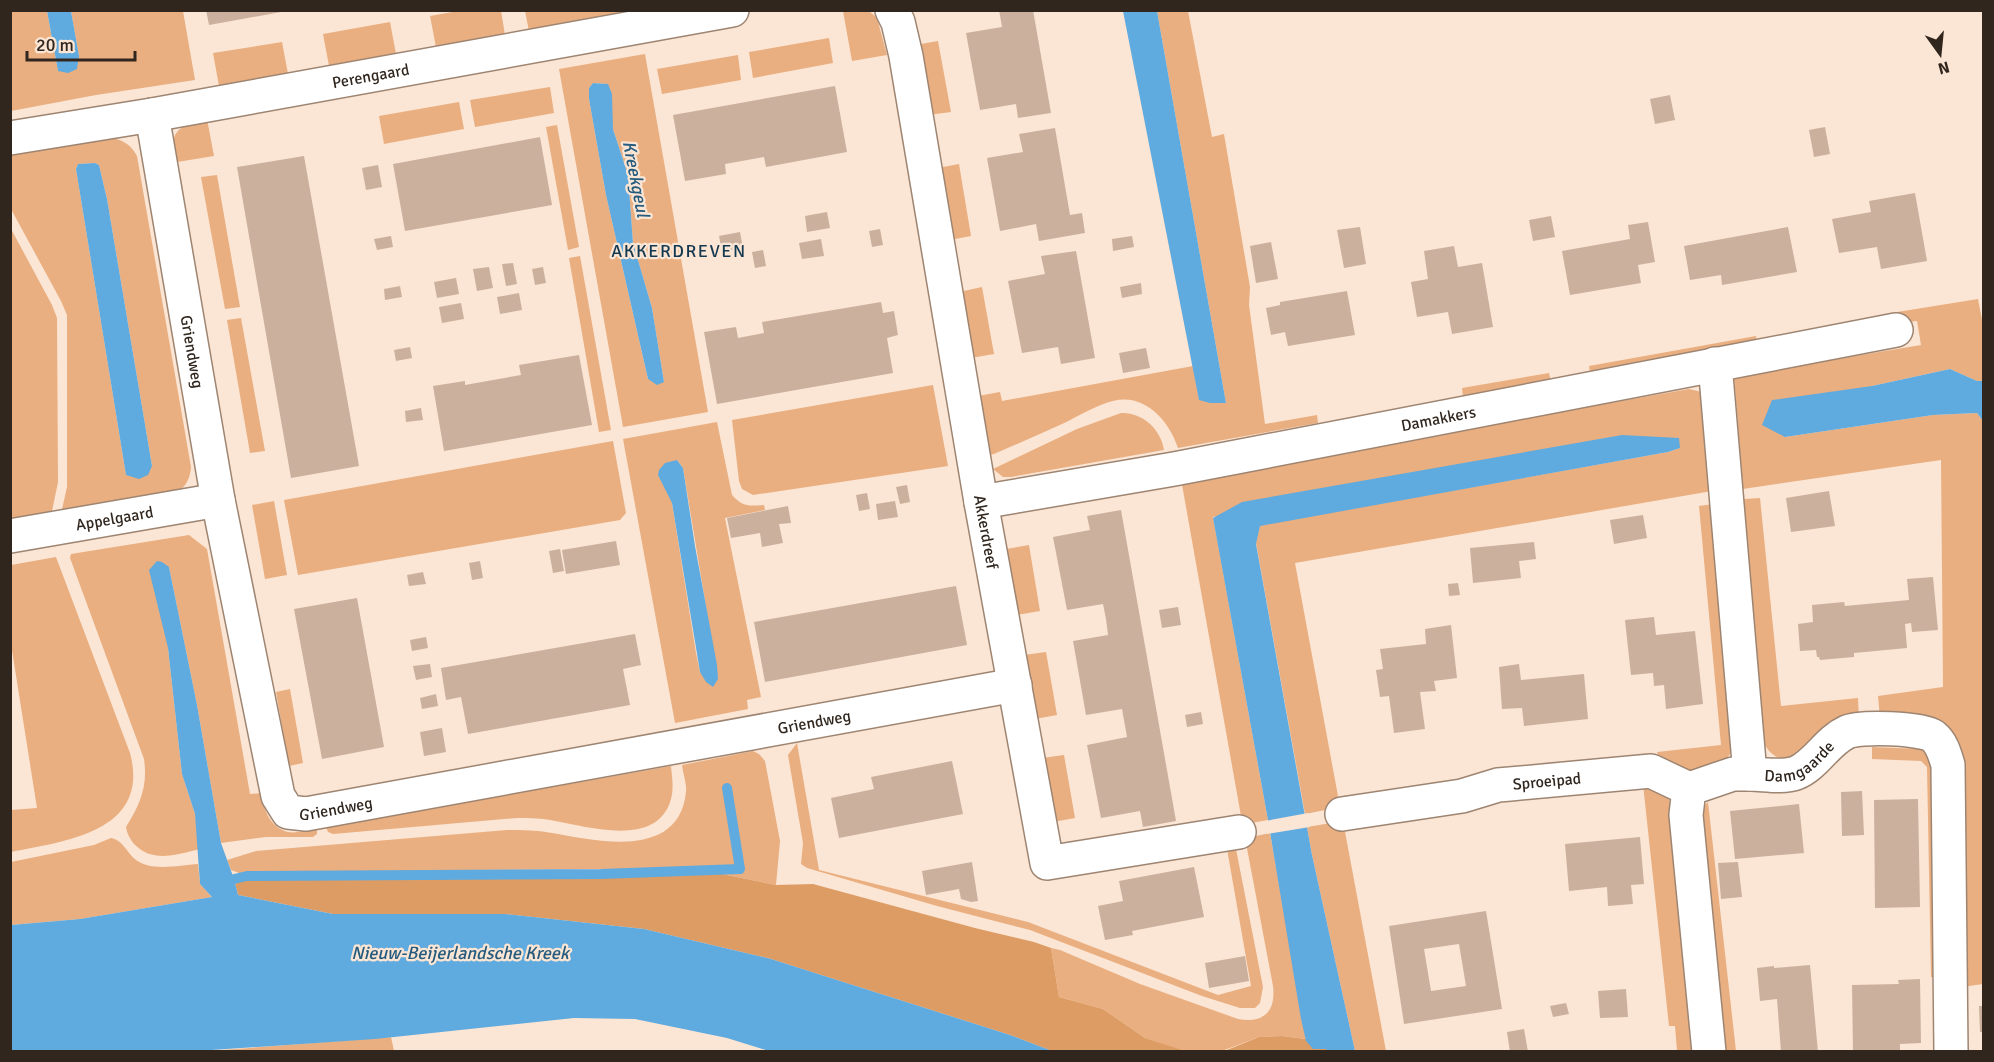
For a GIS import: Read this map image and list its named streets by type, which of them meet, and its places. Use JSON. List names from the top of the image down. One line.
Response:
{"streets":{"street":["Perengaard","Griendweg","Damakkers","Appelgaard","Akkerdreef","Damgaarde","Sproeipad"]},"crossings":[["Perengaard","Griendweg"],["Griendweg","Appelgaard"],["Griendweg","Akkerdreef"],["Damakkers","Akkerdreef"],["Damakkers","Damgaarde"]],"districts":["AKKERDREVEN"],"water":["Kreekgeul","Nieuw-Beijerlandsche Kreek"],"scale_bar":"20 m","north":"bottom"}
